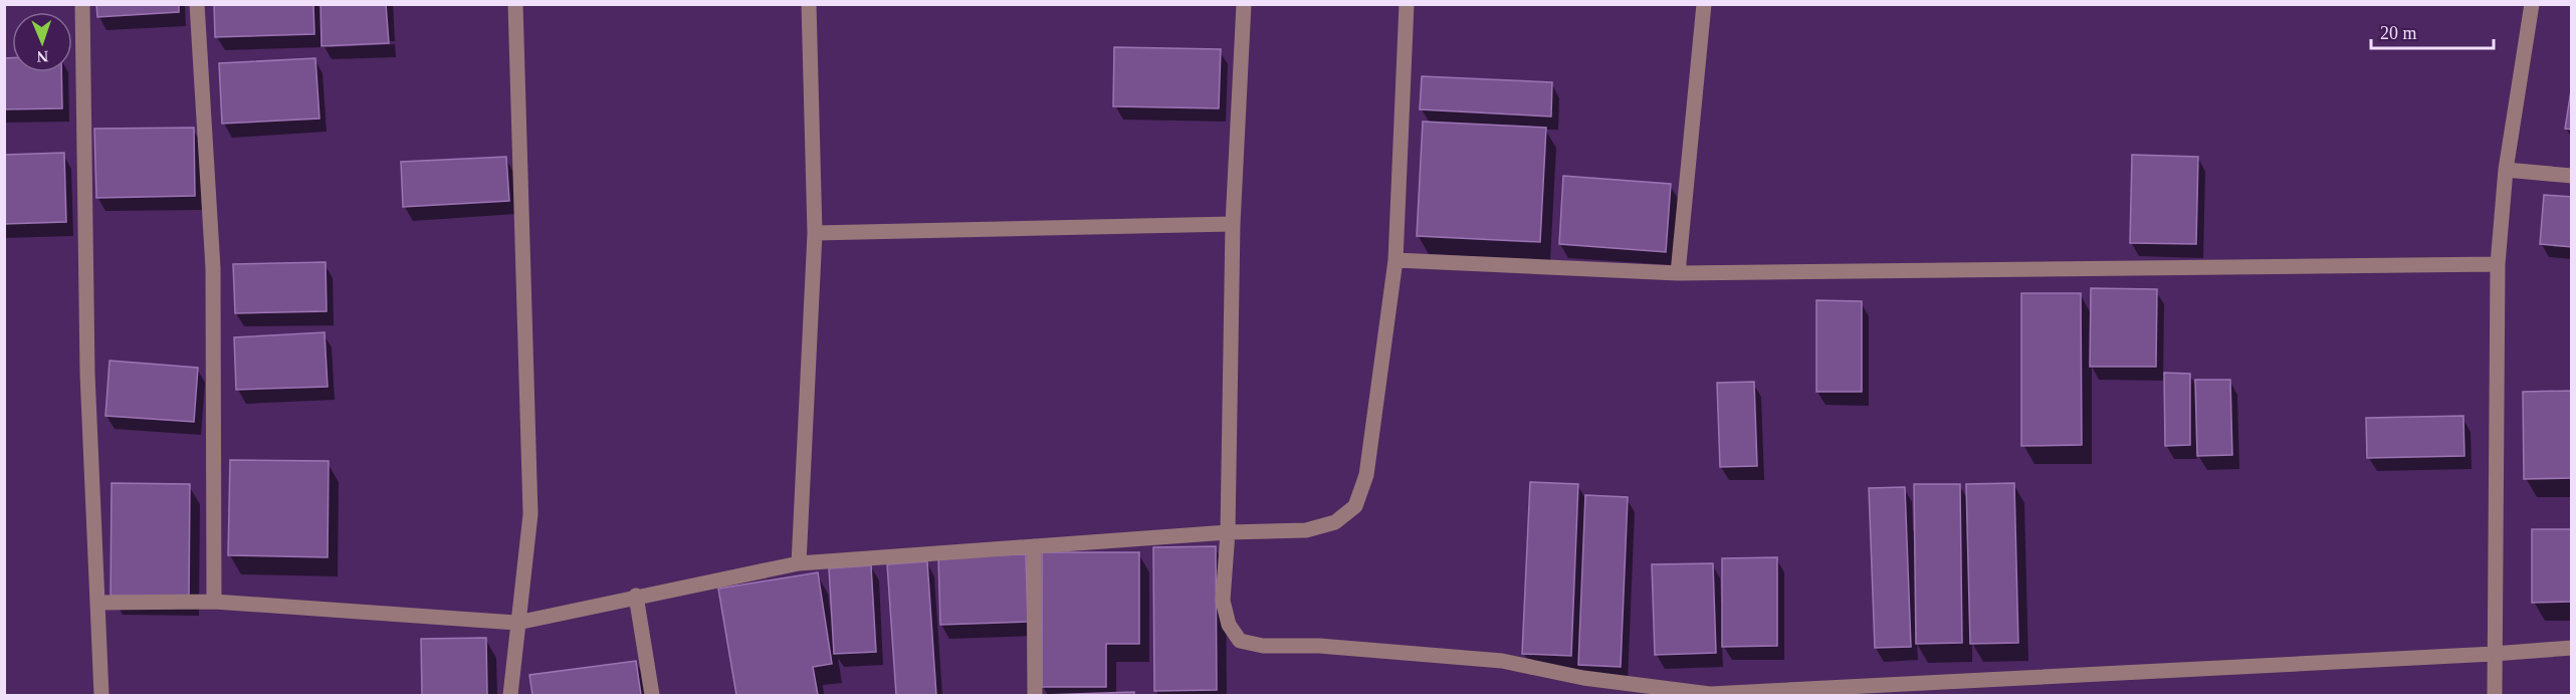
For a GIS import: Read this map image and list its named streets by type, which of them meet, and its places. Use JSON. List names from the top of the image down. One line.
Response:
{"scale_bar":"20 m","north":"bottom"}
